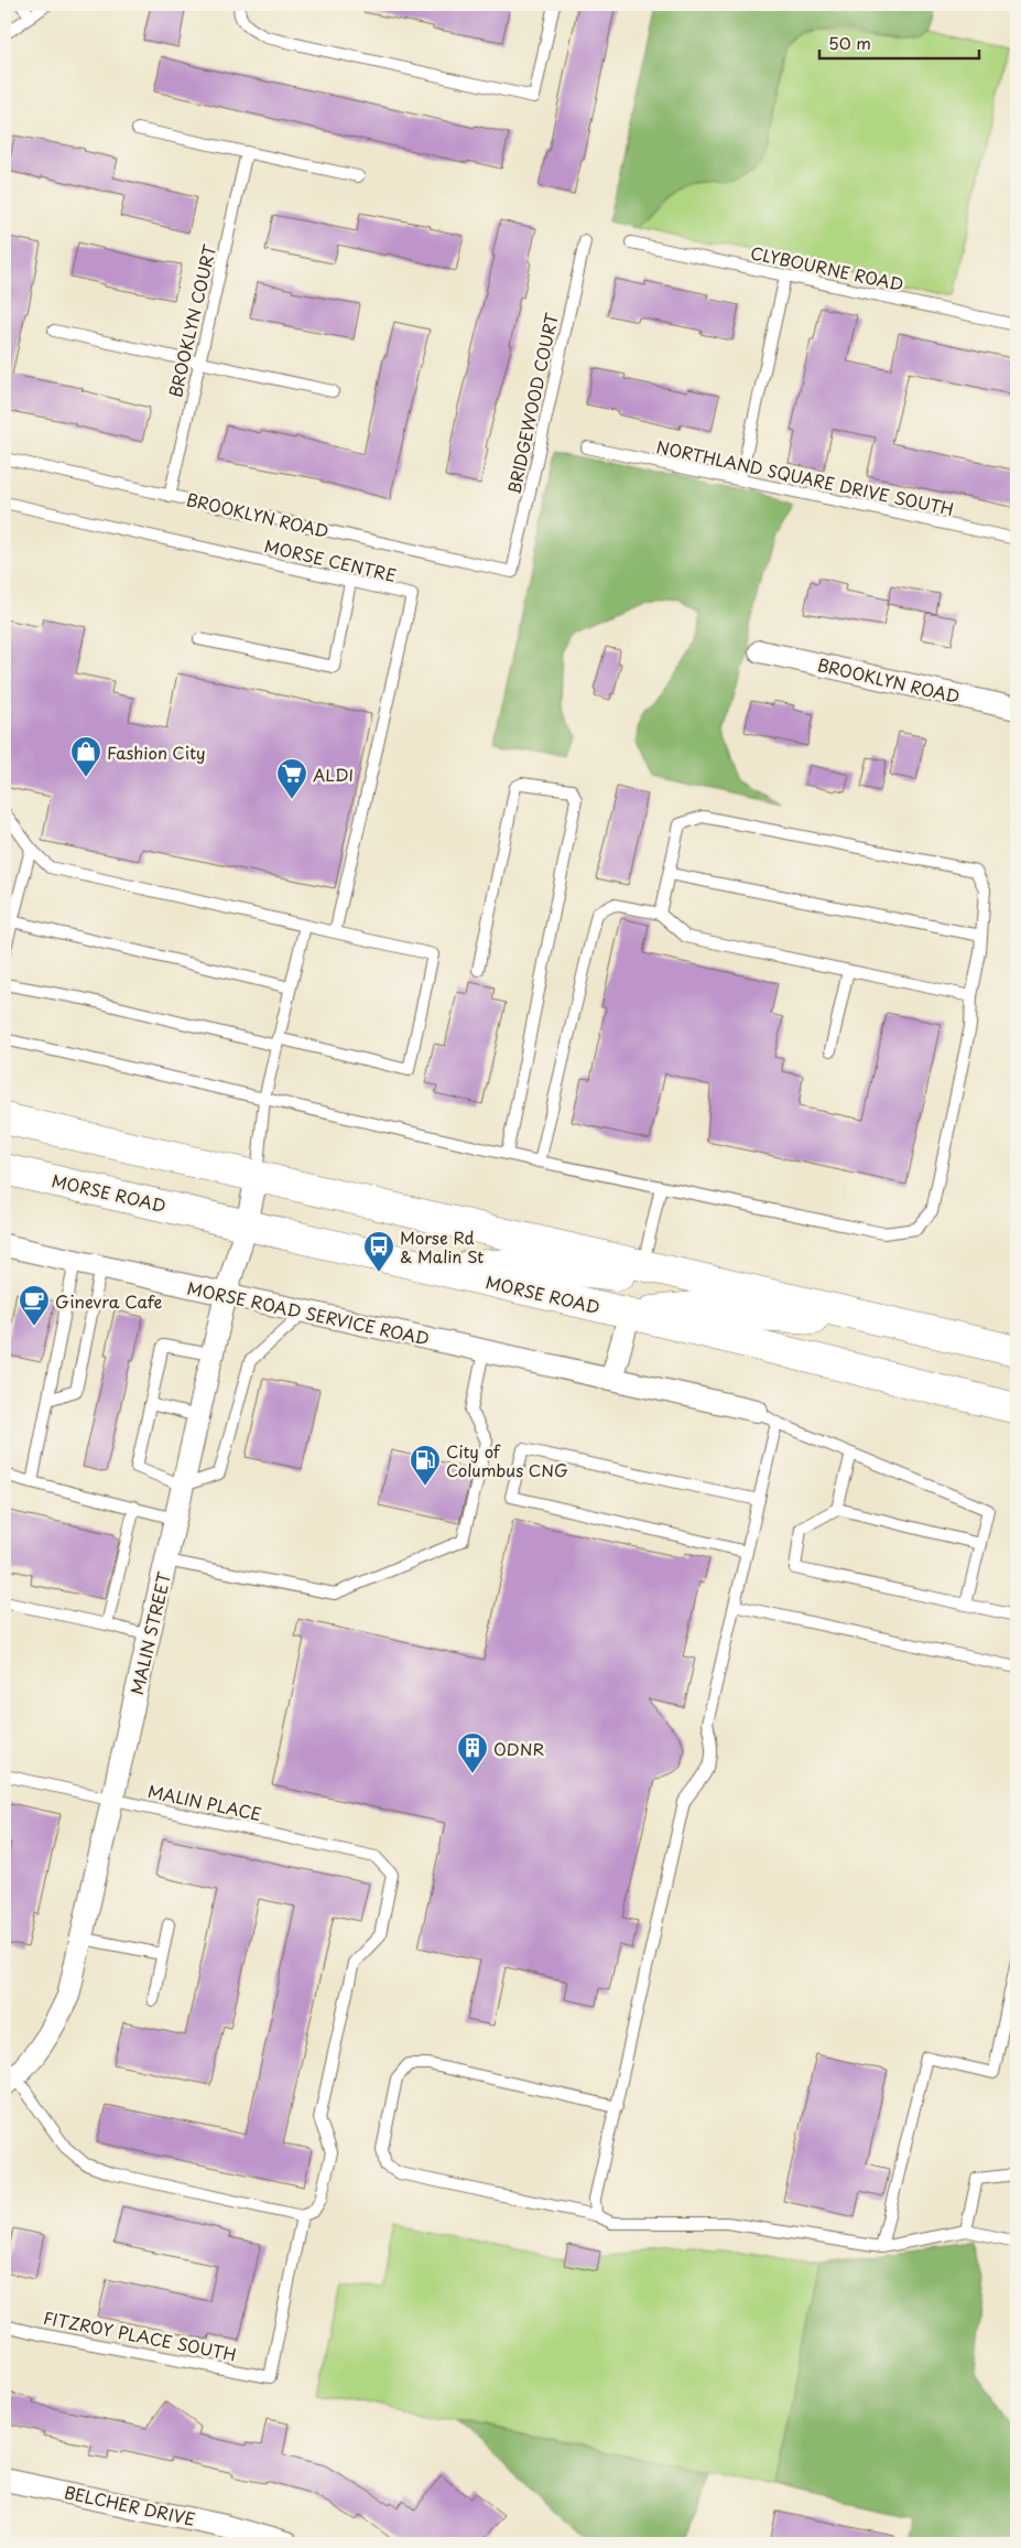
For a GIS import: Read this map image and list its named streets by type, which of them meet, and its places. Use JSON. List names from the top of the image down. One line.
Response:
{"streets":{"main road":["MORSE ROAD"],"street":["BROOKLYN ROAD","MORSE ROAD SERVICE ROAD","MALIN STREET","BELCHER DRIVE"],"lane":["CLYBOURNE ROAD","BROOKLYN COURT","BRIDGEWOOD COURT","NORTHLAND SQUARE DRIVE SOUTH","MORSE CENTRE","MALIN PLACE","FITZROY PLACE SOUTH"]},"crossings":[["BROOKLYN COURT","BROOKLYN ROAD"],["BRIDGEWOOD COURT","BROOKLYN ROAD"],["MORSE ROAD","MALIN STREET"],["MORSE ROAD SERVICE ROAD","MALIN STREET"],["MALIN STREET","MALIN PLACE"],["MALIN PLACE","FITZROY PLACE SOUTH"]],"places":{"shop":["Fashion City"],"supermarket":["ALDI"],"bus stop":["Morse Rd & Malin St"],"cafe":["Ginevra Cafe"],"fuel station":["City of Columbus CNG"],"building":["ODNR"]},"scale_bar":"50 m"}
